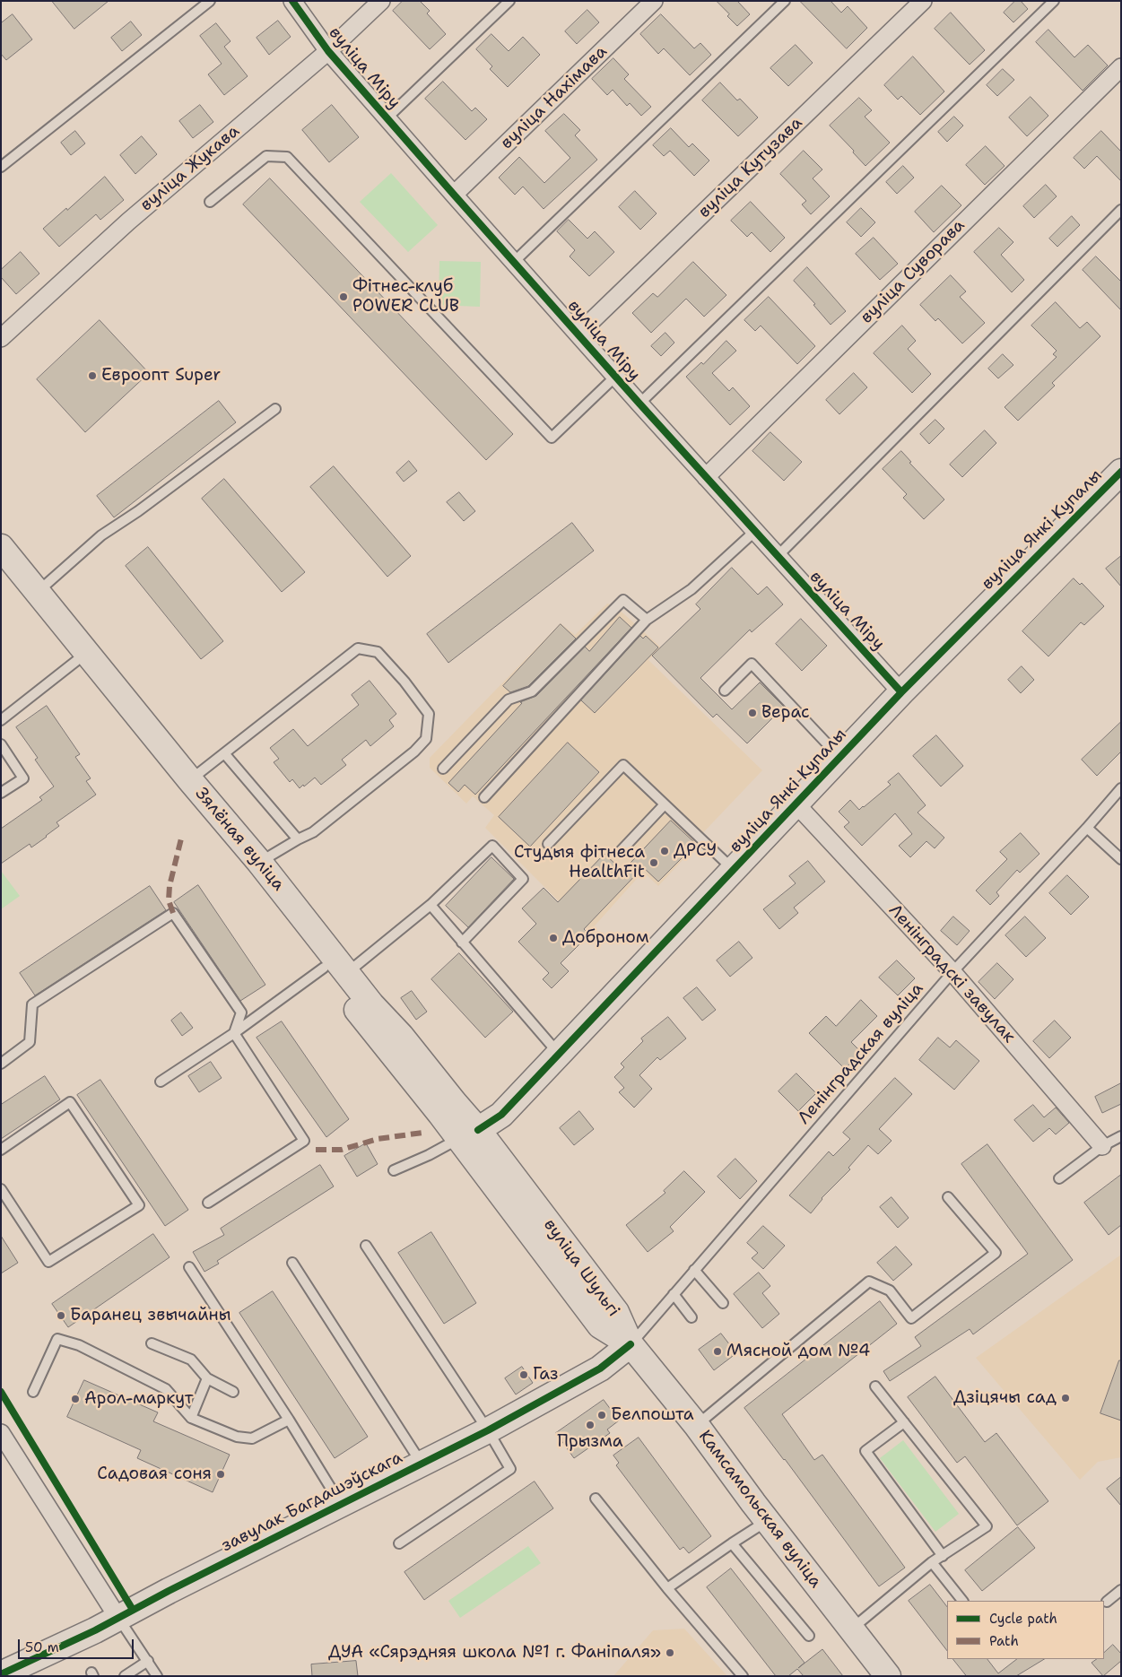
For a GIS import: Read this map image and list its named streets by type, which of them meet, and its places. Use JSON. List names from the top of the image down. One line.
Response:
{"streets":{"main road":["вуліца Янкі Купалы","Зялёная вуліца","вуліца Шульгі","завулак Багдашэўскага","Камсамольская вуліца"],"street":["вуліца Міру","вуліца Нахімава","вуліца Кутузава","вуліца Жукава","вуліца Суворава","Ленінградскі завулак"],"lane":["Ленінградская вуліца"]},"crossings":[["вуліца Міру","вуліца Нахімава"],["вуліца Міру","вуліца Кутузава"],["вуліца Міру","вуліца Жукава"],["вуліца Міру","вуліца Суворава"],["вуліца Міру","вуліца Янкі Купалы"],["вуліца Янкі Купалы","Зялёная вуліца"],["вуліца Янкі Купалы","Ленінградскі завулак"],["вуліца Янкі Купалы","вуліца Шульгі"],["Зялёная вуліца","вуліца Шульгі"],["Ленінградскі завулак","Ленінградская вуліца"],["Ленінградская вуліца","вуліца Шульгі"],["Ленінградская вуліца","завулак Багдашэўскага"],["Ленінградская вуліца","Камсамольская вуліца"],["вуліца Шульгі","завулак Багдашэўскага"],["вуліца Шульгі","Камсамольская вуліца"],["завулак Багдашэўскага","Камсамольская вуліца"]],"places":["Фітнес-клуб POWER CLUB","Евроопт Super","Верас","ДРСУ","Студыя фітнеса HealthFit","Доброном","Баранец звычайны","Мясной дом №4","Газ","Дзіцячы сад","Арол-маркут","Белпошта","Прызма","Садовая соня","ДУА «Сярэдняя школа №1 г. Фаніпаля»"],"legend":["Cycle path","Path"],"scale_bar":"50 m"}
